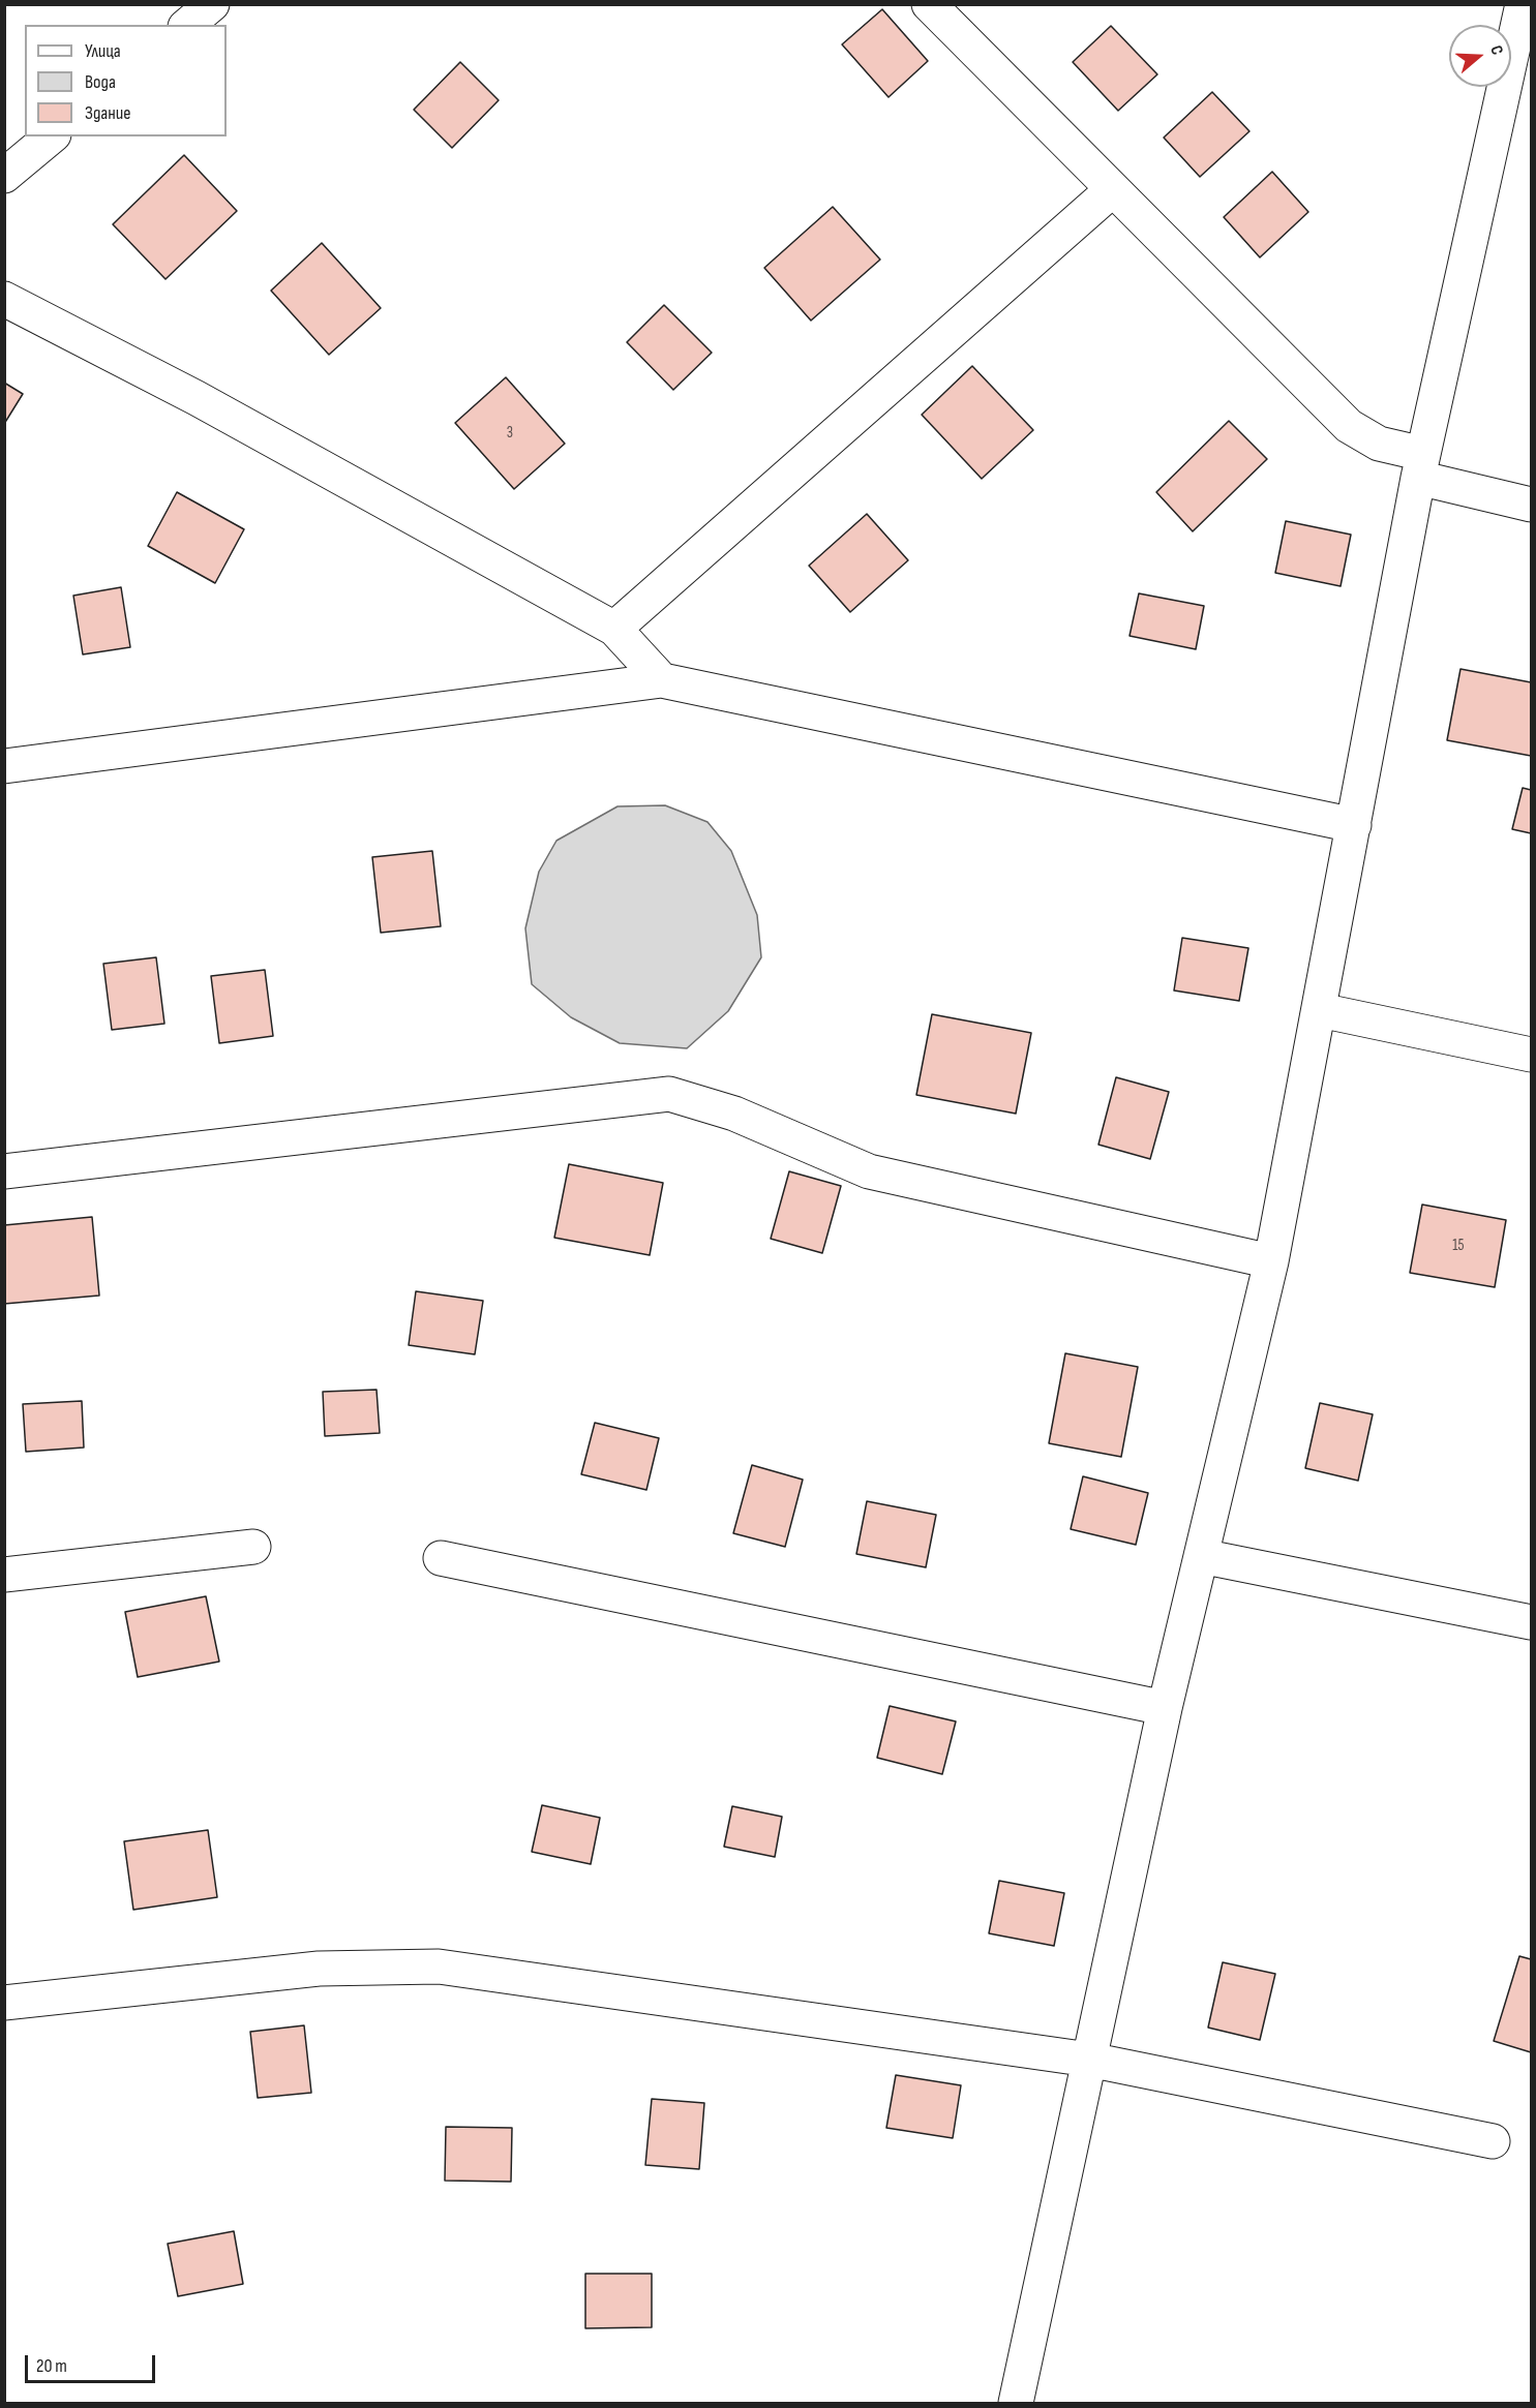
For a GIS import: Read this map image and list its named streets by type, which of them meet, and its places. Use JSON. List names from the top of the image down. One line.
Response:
{"house_numbers":["3","15"],"legend":["Улица","Вода","Здание"],"scale_bar":"20 m","north":"right"}
